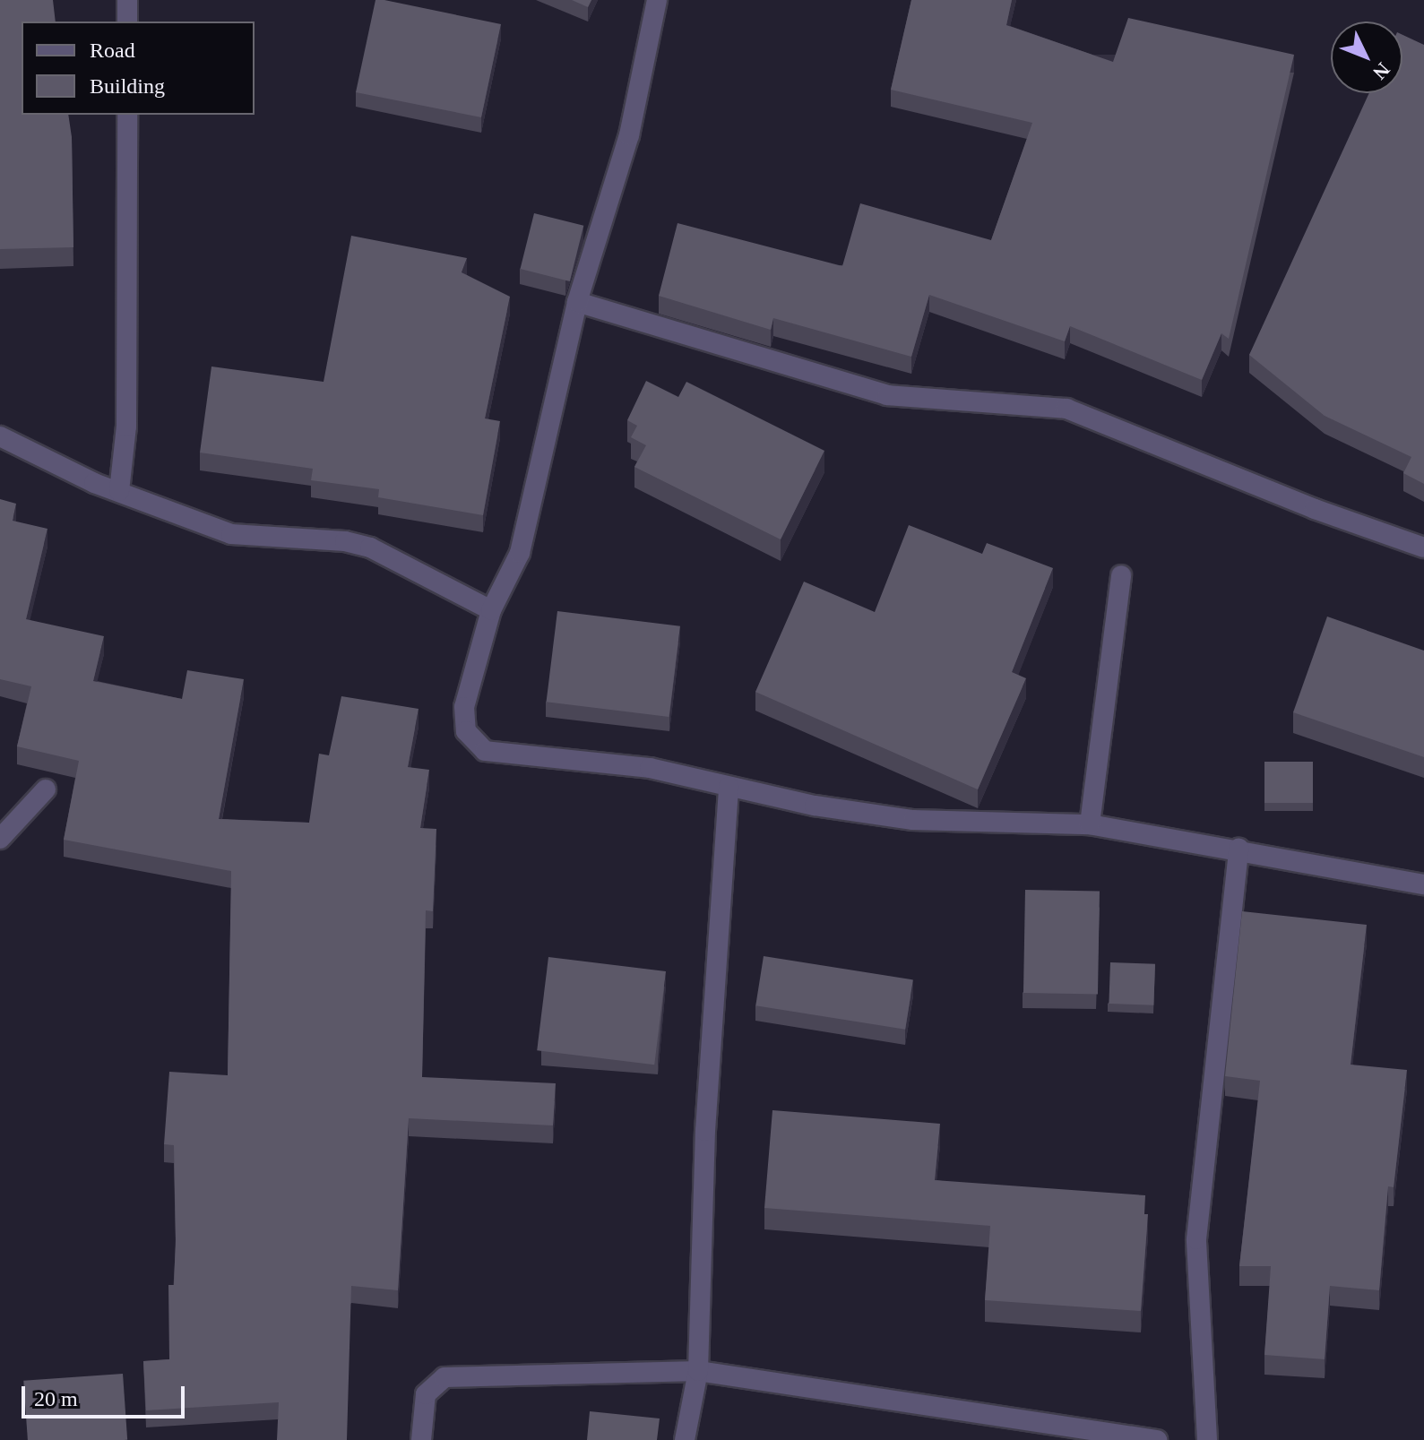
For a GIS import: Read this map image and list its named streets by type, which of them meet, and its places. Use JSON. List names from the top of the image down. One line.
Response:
{"legend":["Road","Building"],"scale_bar":"20 m","north":"bottom right"}
